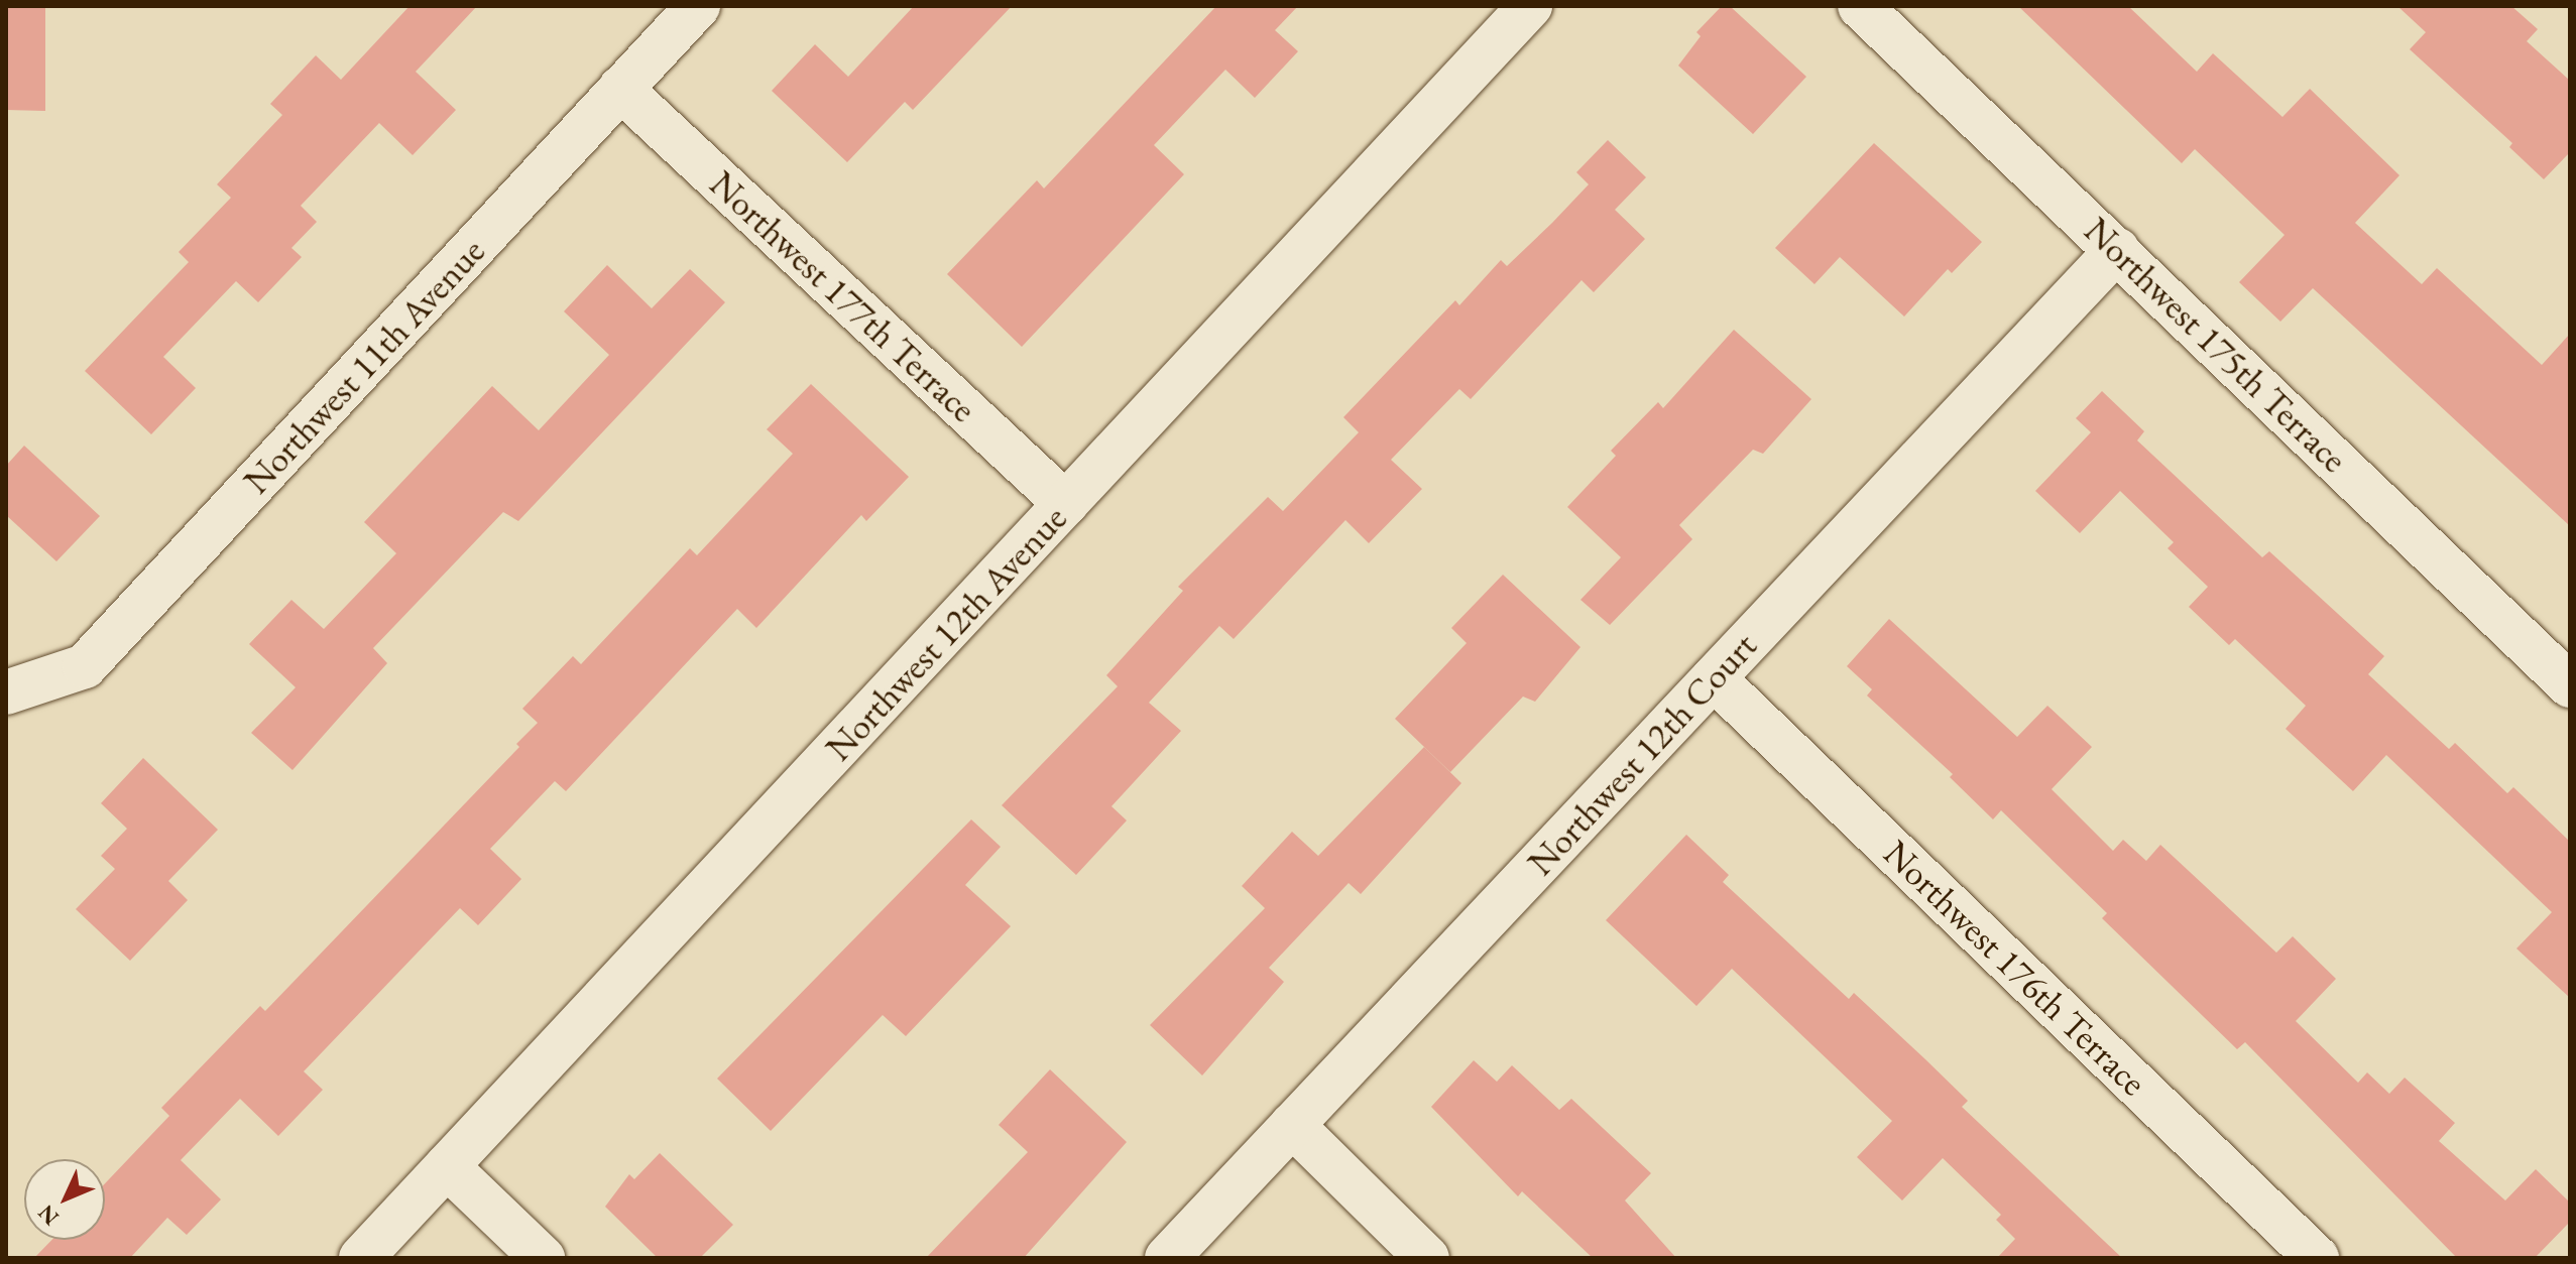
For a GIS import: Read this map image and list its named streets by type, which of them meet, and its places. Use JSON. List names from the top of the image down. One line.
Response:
{"streets":{"street":["Northwest 177th Terrace","Northwest 175th Terrace","Northwest 11th Avenue","Northwest 12th Avenue","Northwest 12th Court","Northwest 176th Terrace"]},"crossings":[["Northwest 177th Terrace","Northwest 11th Avenue"],["Northwest 177th Terrace","Northwest 12th Avenue"],["Northwest 175th Terrace","Northwest 12th Court"],["Northwest 12th Court","Northwest 176th Terrace"]],"north":"bottom left"}
